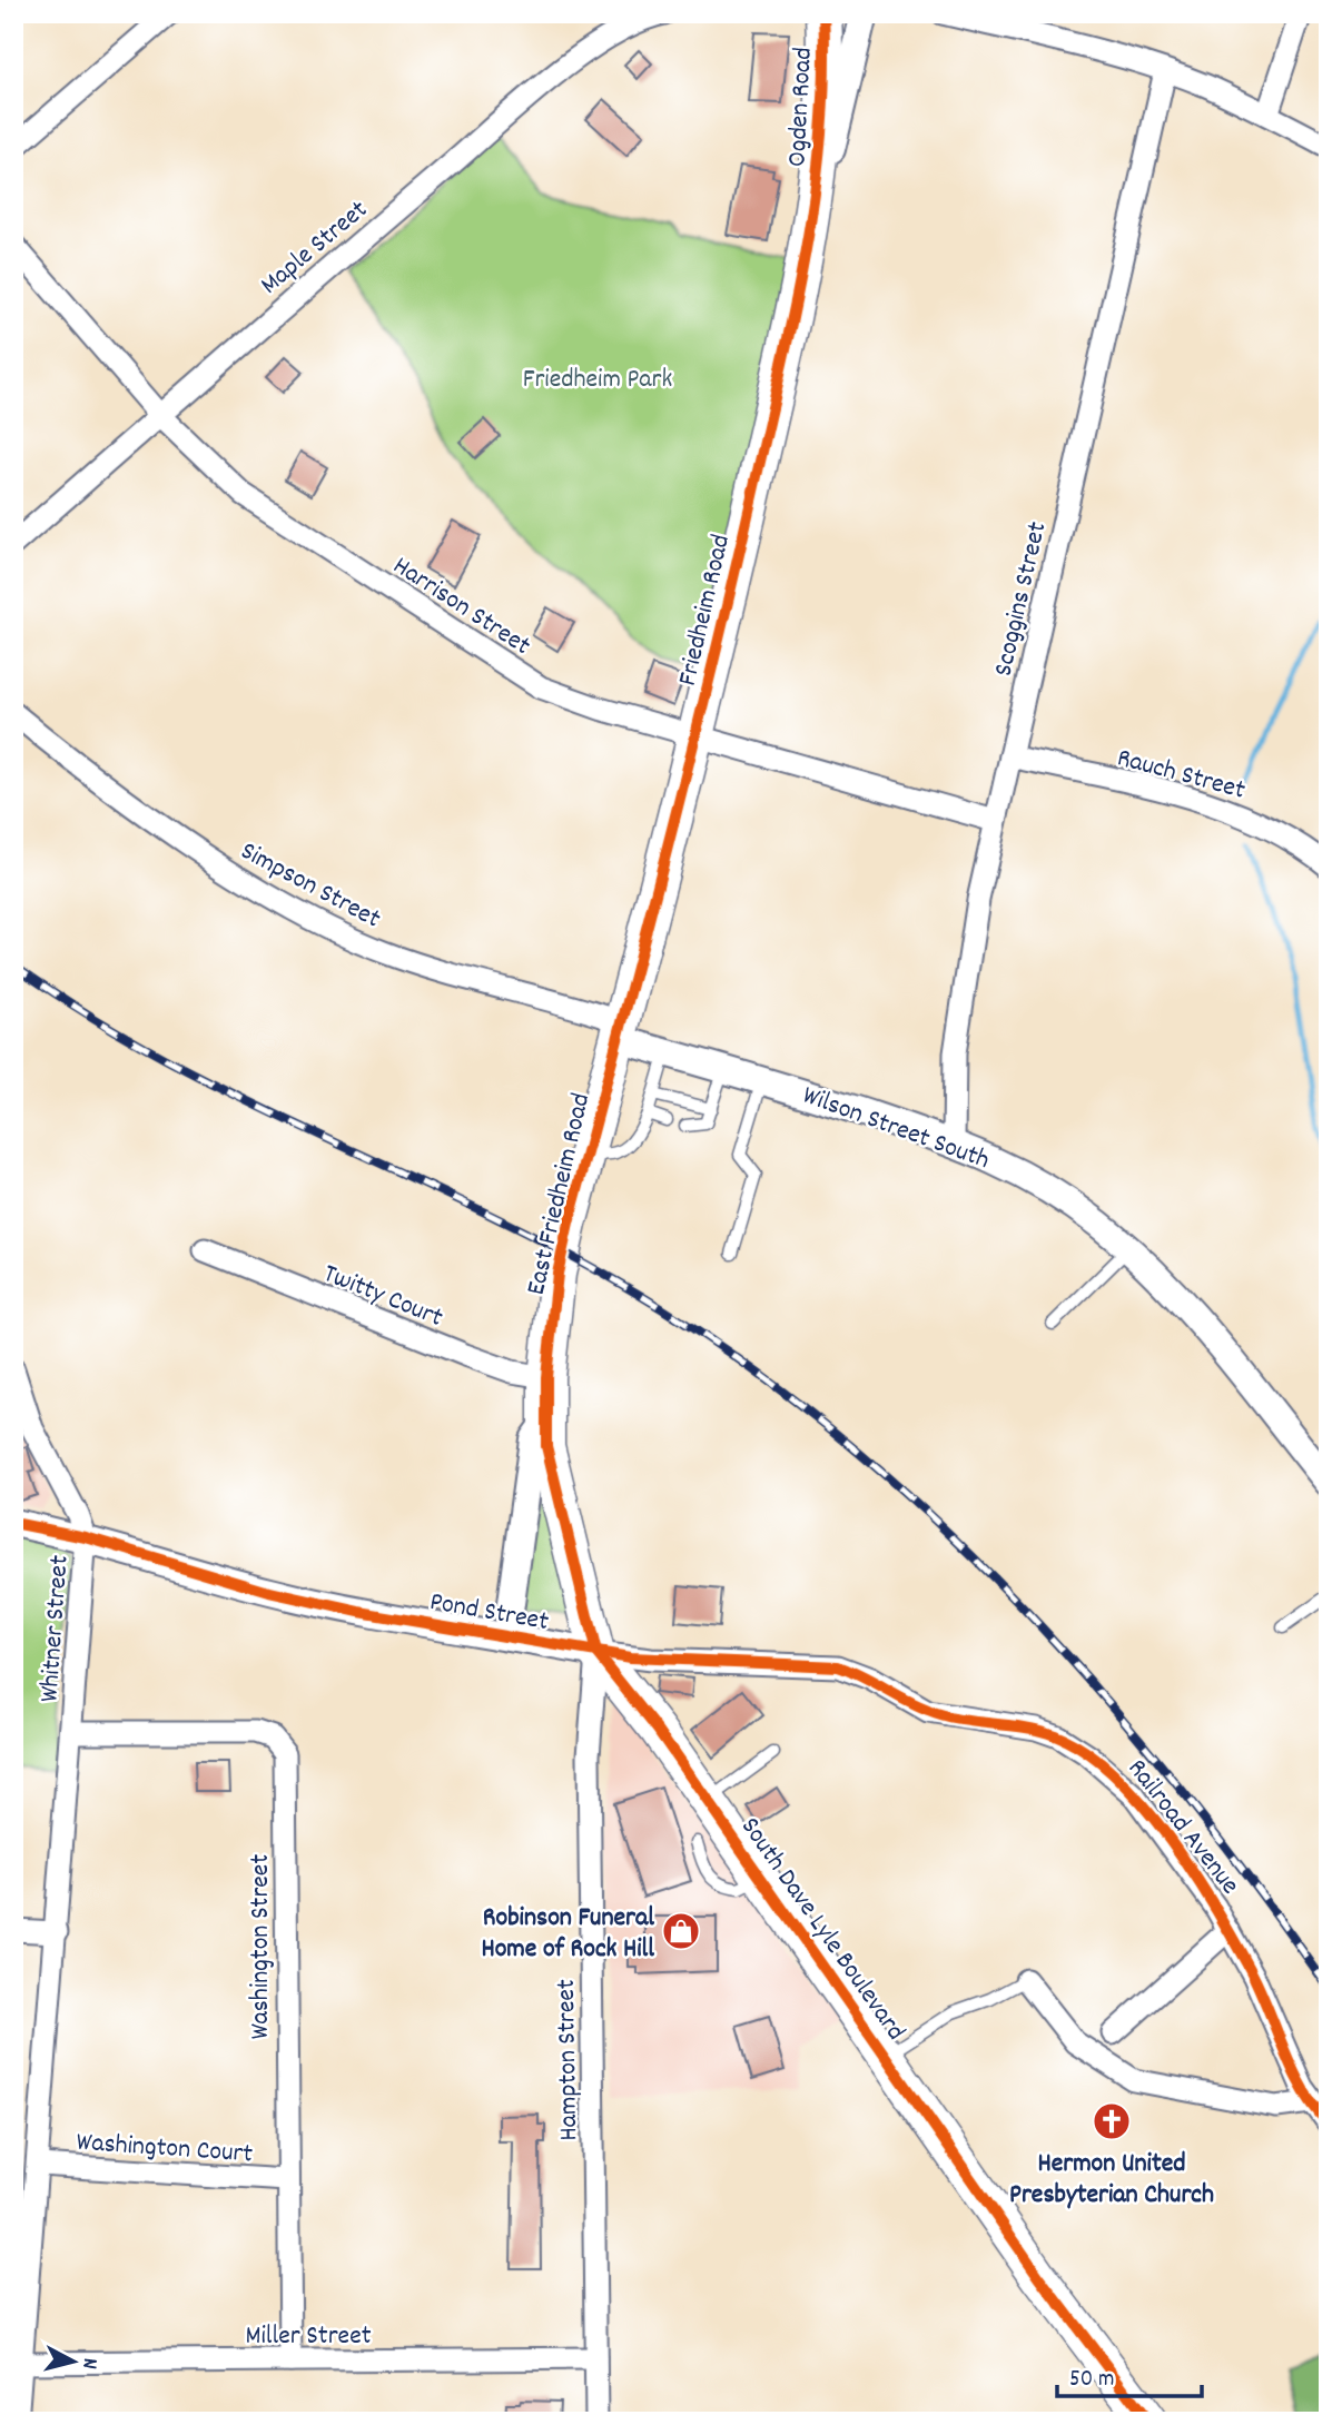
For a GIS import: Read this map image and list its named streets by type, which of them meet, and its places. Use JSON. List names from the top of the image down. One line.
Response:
{"streets":{"main road":["Ogden Road","Friedheim Road","East Friedheim Road","South Dave Lyle Boulevard"],"street":["Maple Street","Scoggins Street","Harrison Street","Rauch Street","Simpson Street","Wilson Street South","Twitty Court","Pond Street","Whitner Street","Railroad Avenue","Washington Street","Hampton Street","Washington Court","Miller Street"]},"crossings":[["Ogden Road","Friedheim Road"],["Maple Street","Harrison Street"],["Scoggins Street","Harrison Street"],["Scoggins Street","Rauch Street"],["Scoggins Street","Wilson Street South"],["Harrison Street","Friedheim Road"],["Friedheim Road","Simpson Street"],["Friedheim Road","Wilson Street South"],["Friedheim Road","East Friedheim Road"],["Simpson Street","Wilson Street South"],["Simpson Street","East Friedheim Road"],["Wilson Street South","East Friedheim Road"],["East Friedheim Road","Twitty Court"],["East Friedheim Road","Pond Street"],["East Friedheim Road","South Dave Lyle Boulevard"],["Pond Street","Whitner Street"],["Pond Street","Railroad Avenue"],["Pond Street","South Dave Lyle Boulevard"],["Pond Street","Hampton Street"],["Whitner Street","Washington Street"],["Whitner Street","Washington Court"],["Whitner Street","Miller Street"],["South Dave Lyle Boulevard","Hampton Street"],["Washington Street","Washington Court"],["Washington Street","Miller Street"],["Hampton Street","Miller Street"]],"parks":["Friedheim Park"],"places":{"shop":["Robinson Funeral Home of Rock Hill"],"church":["Hermon United Presbyterian Church"]},"scale_bar":"50 m","north":"right"}
